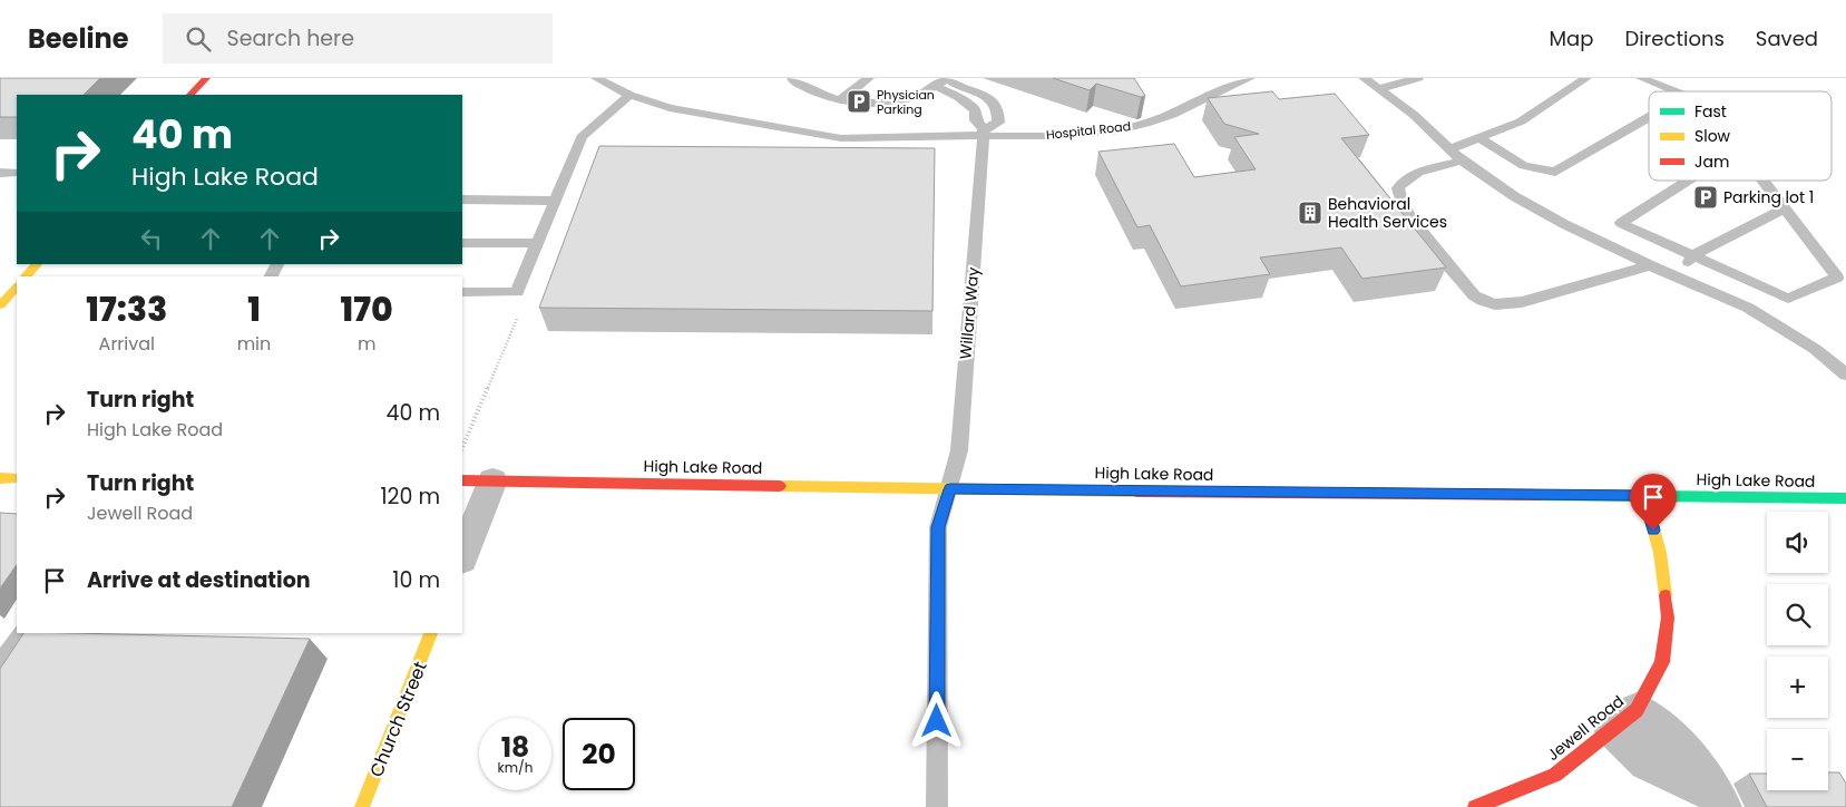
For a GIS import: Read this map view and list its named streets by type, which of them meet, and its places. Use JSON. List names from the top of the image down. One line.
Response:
{"streets":{"street":["High Lake Road","Church Street","Jewell Road"],"lane":["Hospital Road","Willard Way"]},"crossings":[["Hospital Road","Willard Way"],["Willard Way","High Lake Road"],["High Lake Road","Jewell Road"]],"places":{"parking":["Physician Parking","Parking lot 1"],"building":["Behavioral Health Services"]},"legend":["Fast","Slow","Jam"],"page":{"header":"Beeline","search":"Search here","nav":["Map","Directions","Saved"],"turn":["40 m","High Lake Road"],"eta":["17:33","Arrival","1","min","170","m"],"list":[{"name":"Turn right","note":"High Lake Road","value":"40 m"},{"name":"Turn right","note":"Jewell Road","value":"120 m"},{"name":"Arrive at destination","value":"10 m"}],"map_buttons":["+","−"],"speed":"18 km/h","limit":"20"}}
